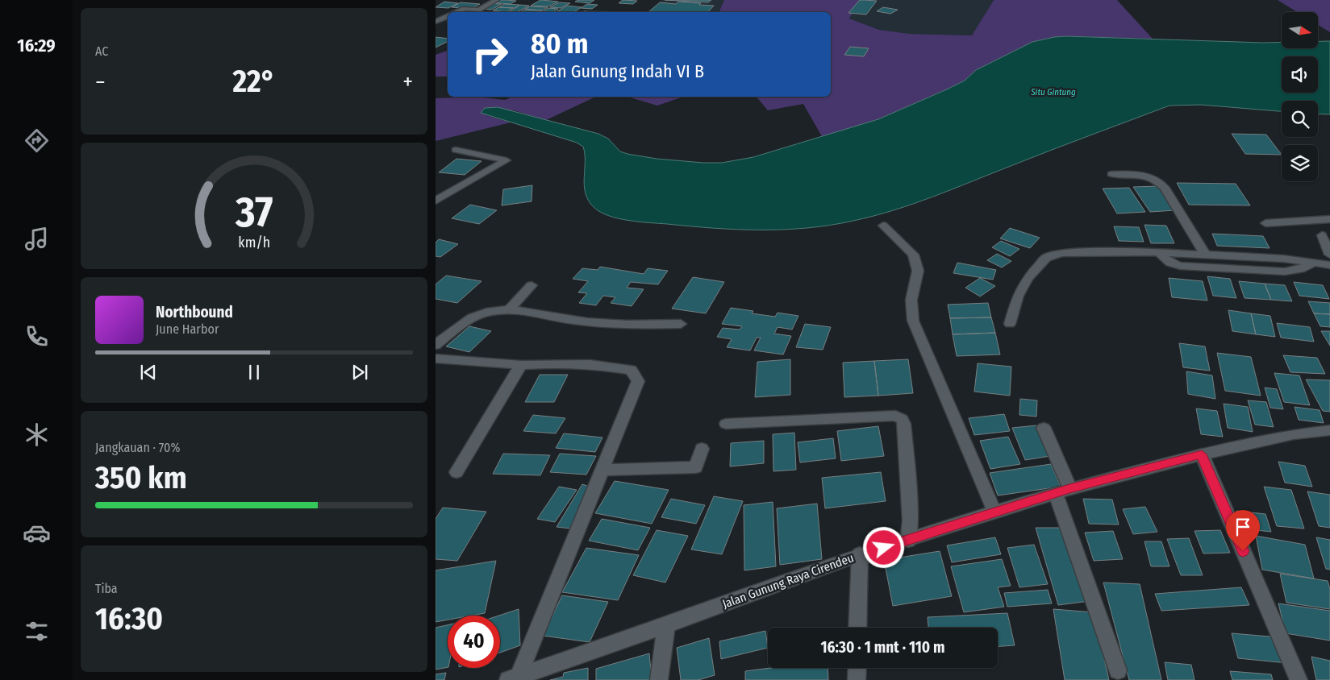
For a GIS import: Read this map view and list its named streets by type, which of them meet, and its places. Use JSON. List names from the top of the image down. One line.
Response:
{"streets":{"street":["Jalan Gunung Raya Cirendeu"]},"water":["Situ Gintung"],"north":"right","page":{"tabs":"16:29","tile":["AC",["Jangkauan · 70%","350 km"],["Tiba","16:30"]],"turn":["80 m","Jalan Gunung Indah VI B"],"heat":["−","22°","+"],"song":["Northbound","June Harbor"],"limit":"40","trip":"16:30 · 1 mnt · 110 m","gauge":["37","km/h"]}}
